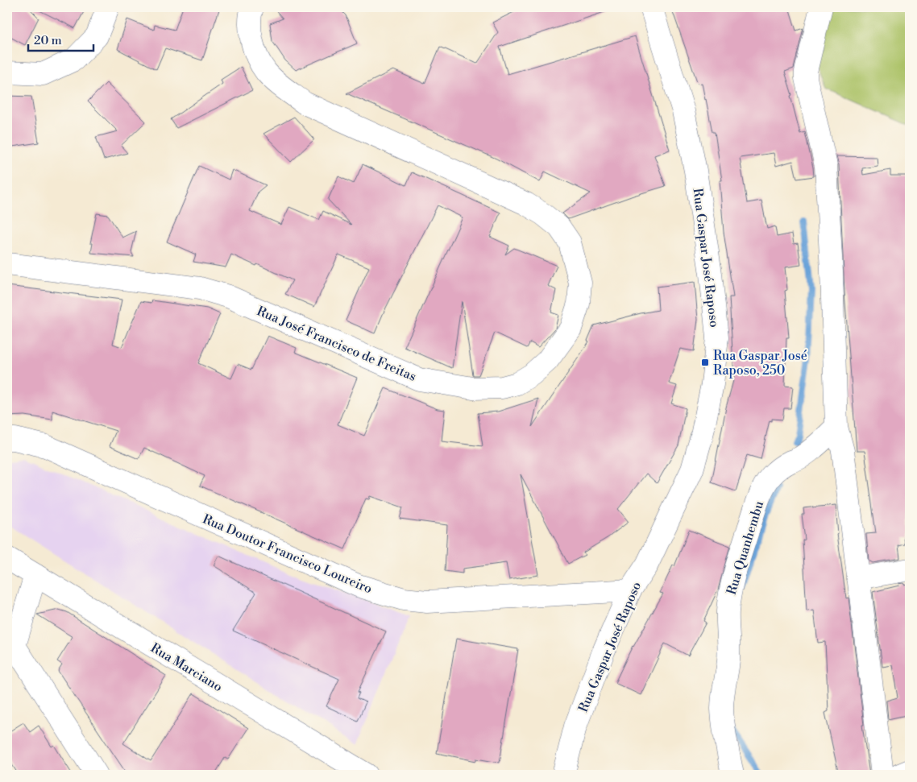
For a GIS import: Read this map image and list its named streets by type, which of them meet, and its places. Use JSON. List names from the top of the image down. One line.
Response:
{"streets":{"street":["Rua Gaspar José Raposo","Rua José Francisco de Freitas","Rua Quanhembu","Rua Doutor Francisco Loureiro","Rua Marciano"]},"crossings":[["Rua Gaspar José Raposo","Rua Doutor Francisco Loureiro"]],"places":{"transit":["Rua Gaspar José Raposo, 250"]},"scale_bar":"20 m"}
